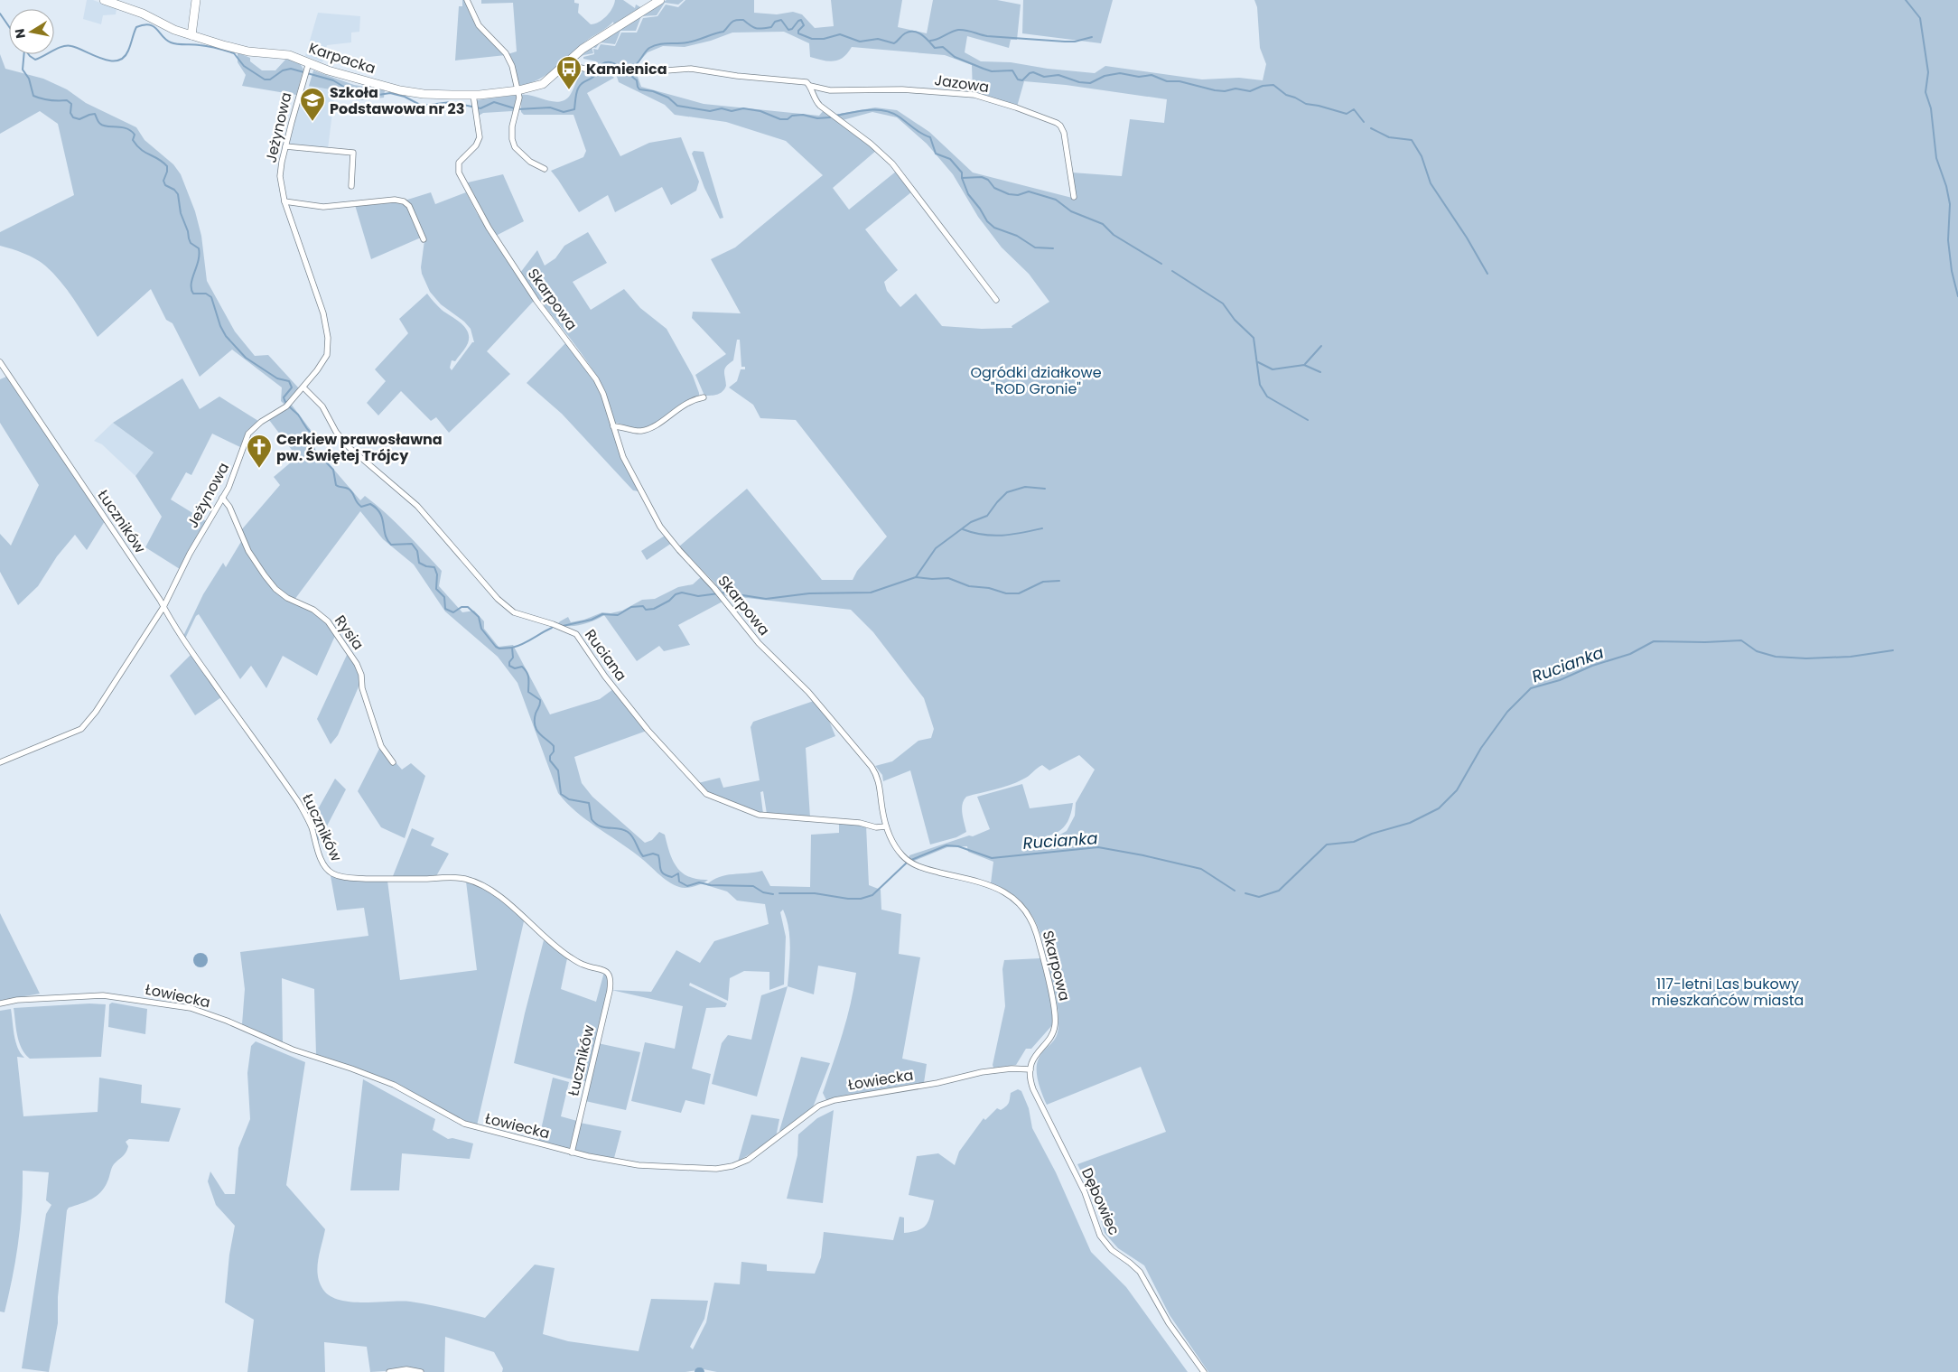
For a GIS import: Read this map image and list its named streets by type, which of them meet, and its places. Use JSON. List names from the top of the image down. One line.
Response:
{"streets":{"street":["Karpacka","Jazowa","Jeżynowa","Skarpowa","Łuczników","Rysia","Ruciana","Łowiecka","Dębowiec"]},"crossings":[["Karpacka","Jazowa"],["Karpacka","Jeżynowa"],["Karpacka","Skarpowa"],["Jeżynowa","Łuczników"],["Jeżynowa","Rysia"],["Jeżynowa","Ruciana"],["Skarpowa","Ruciana"],["Skarpowa","Łowiecka"],["Skarpowa","Dębowiec"],["Łuczników","Łowiecka"],["Łowiecka","Dębowiec"]],"water":["Rucianka"],"parks":["Ogródki działkowe \"ROD Gronie\"","117-letni Las bukowy mieszkańców miasta"],"places":{"bus stop":["Kamienica"],"school or university":["Szkoła Podstawowa nr 23"],"church":["Cerkiew prawosławna pw. Świętej Trójcy"]},"north":"left"}
